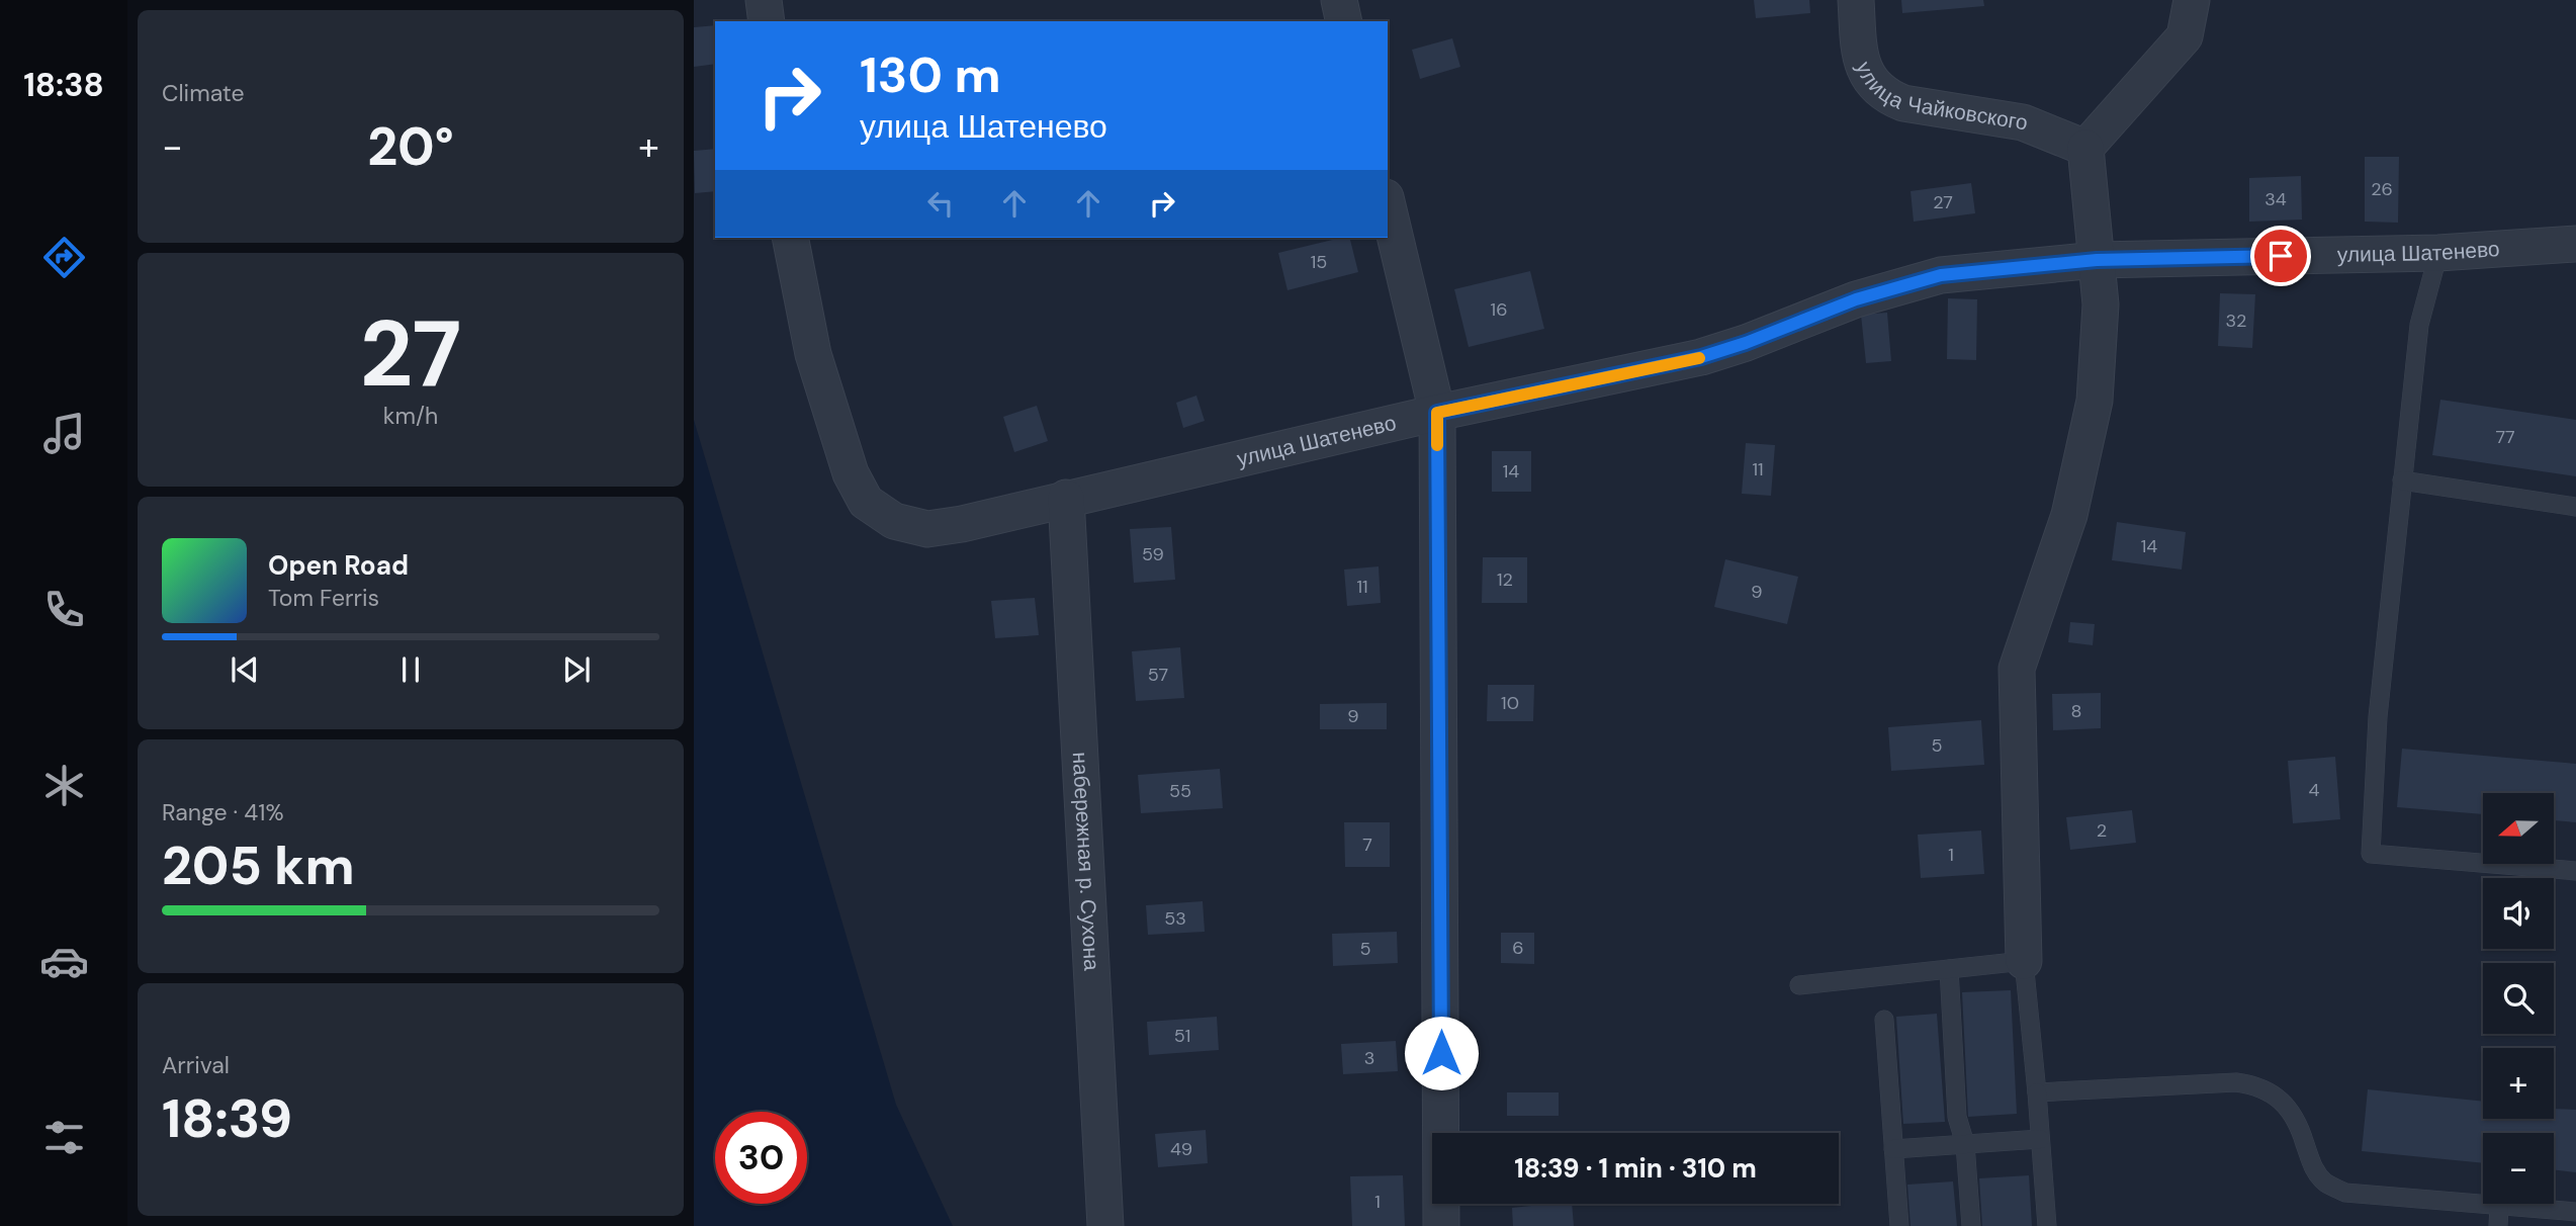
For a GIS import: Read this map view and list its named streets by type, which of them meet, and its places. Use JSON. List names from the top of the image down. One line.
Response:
{"streets":{"street":["улица Чайковского","улица Шатенево","набережная р. Сухона"]},"crossings":[["улица Шатенево","набережная р. Сухона"]],"house_numbers":["26","34","27","15","16","32","77","11","14","14","59","12","11","9","57","10","8","9","5","4","55","2","7","1","53","6","5","51","3","49","1"],"north":"left","page":{"tabs":"18:38","tile":["Climate",["27","km/h"],["Range · 41%","205 km"],["Arrival","18:39"]],"turn":["130 m","улица Шатенево"],"heat":["−","20°","+"],"song":["Open Road","Tom Ferris"],"map_buttons":["+","−"],"limit":"30","trip":"18:39 · 1 min · 310 m"}}
